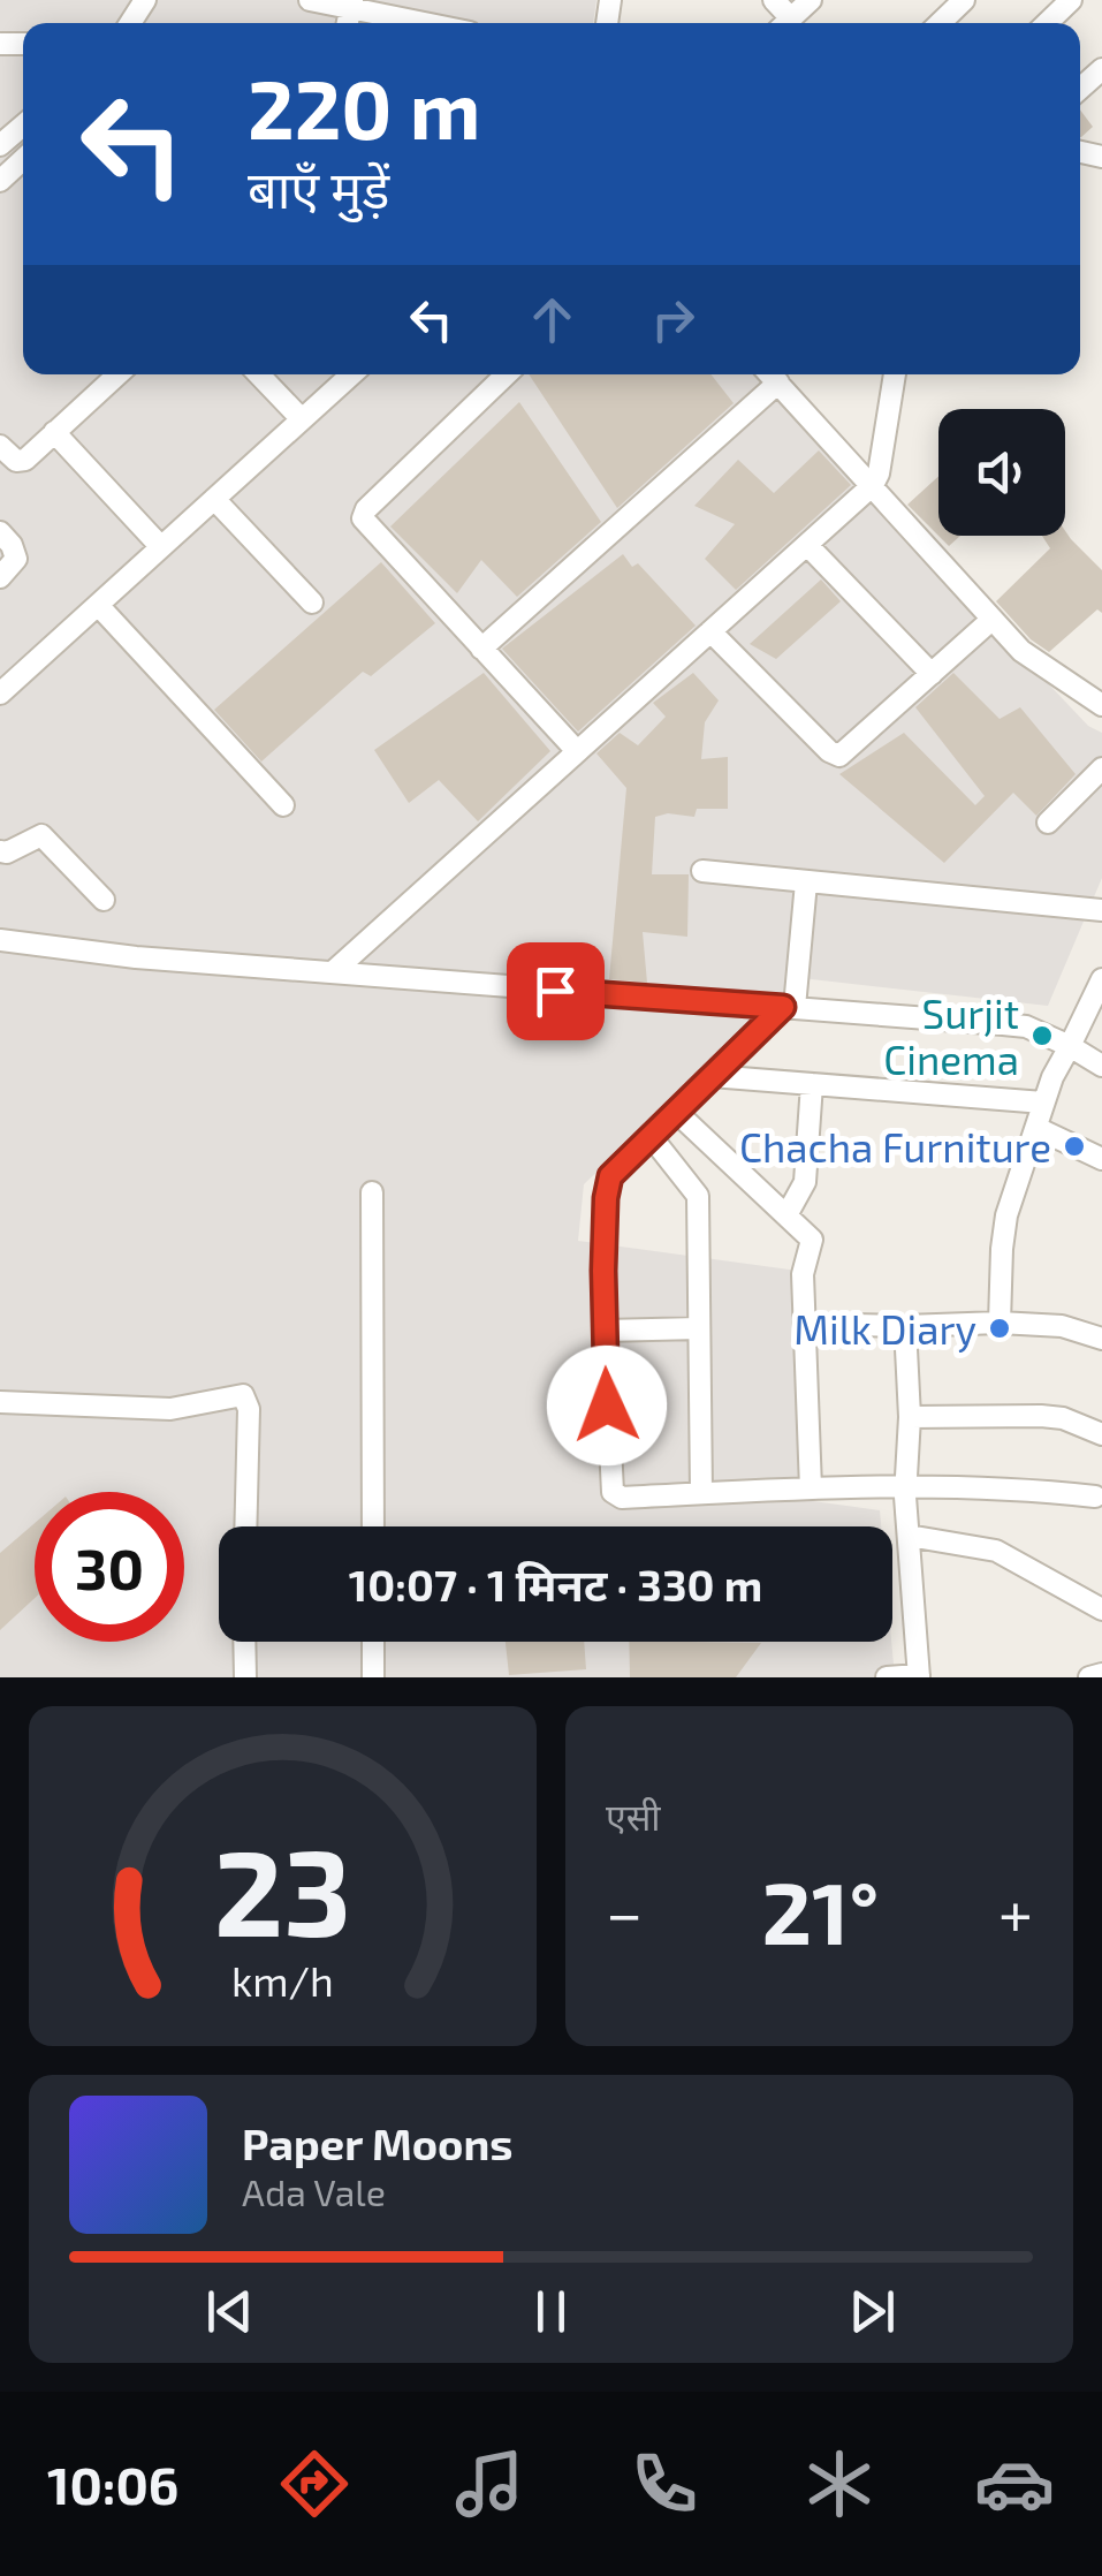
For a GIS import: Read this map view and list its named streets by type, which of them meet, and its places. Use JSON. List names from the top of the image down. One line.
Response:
{"places":["Surjit Cinema","Chacha Furniture","Milk Diary"],"page":{"turn":["220 m","बाएँ मुड़ें"],"limit":"30","trip":"10:07 · 1 मिनट · 330 m","tile":"एसी","heat":["−","21°","+"],"song":["Paper Moons","Ada Vale"],"tabs":"10:06","gauge":["23","km/h"]}}
